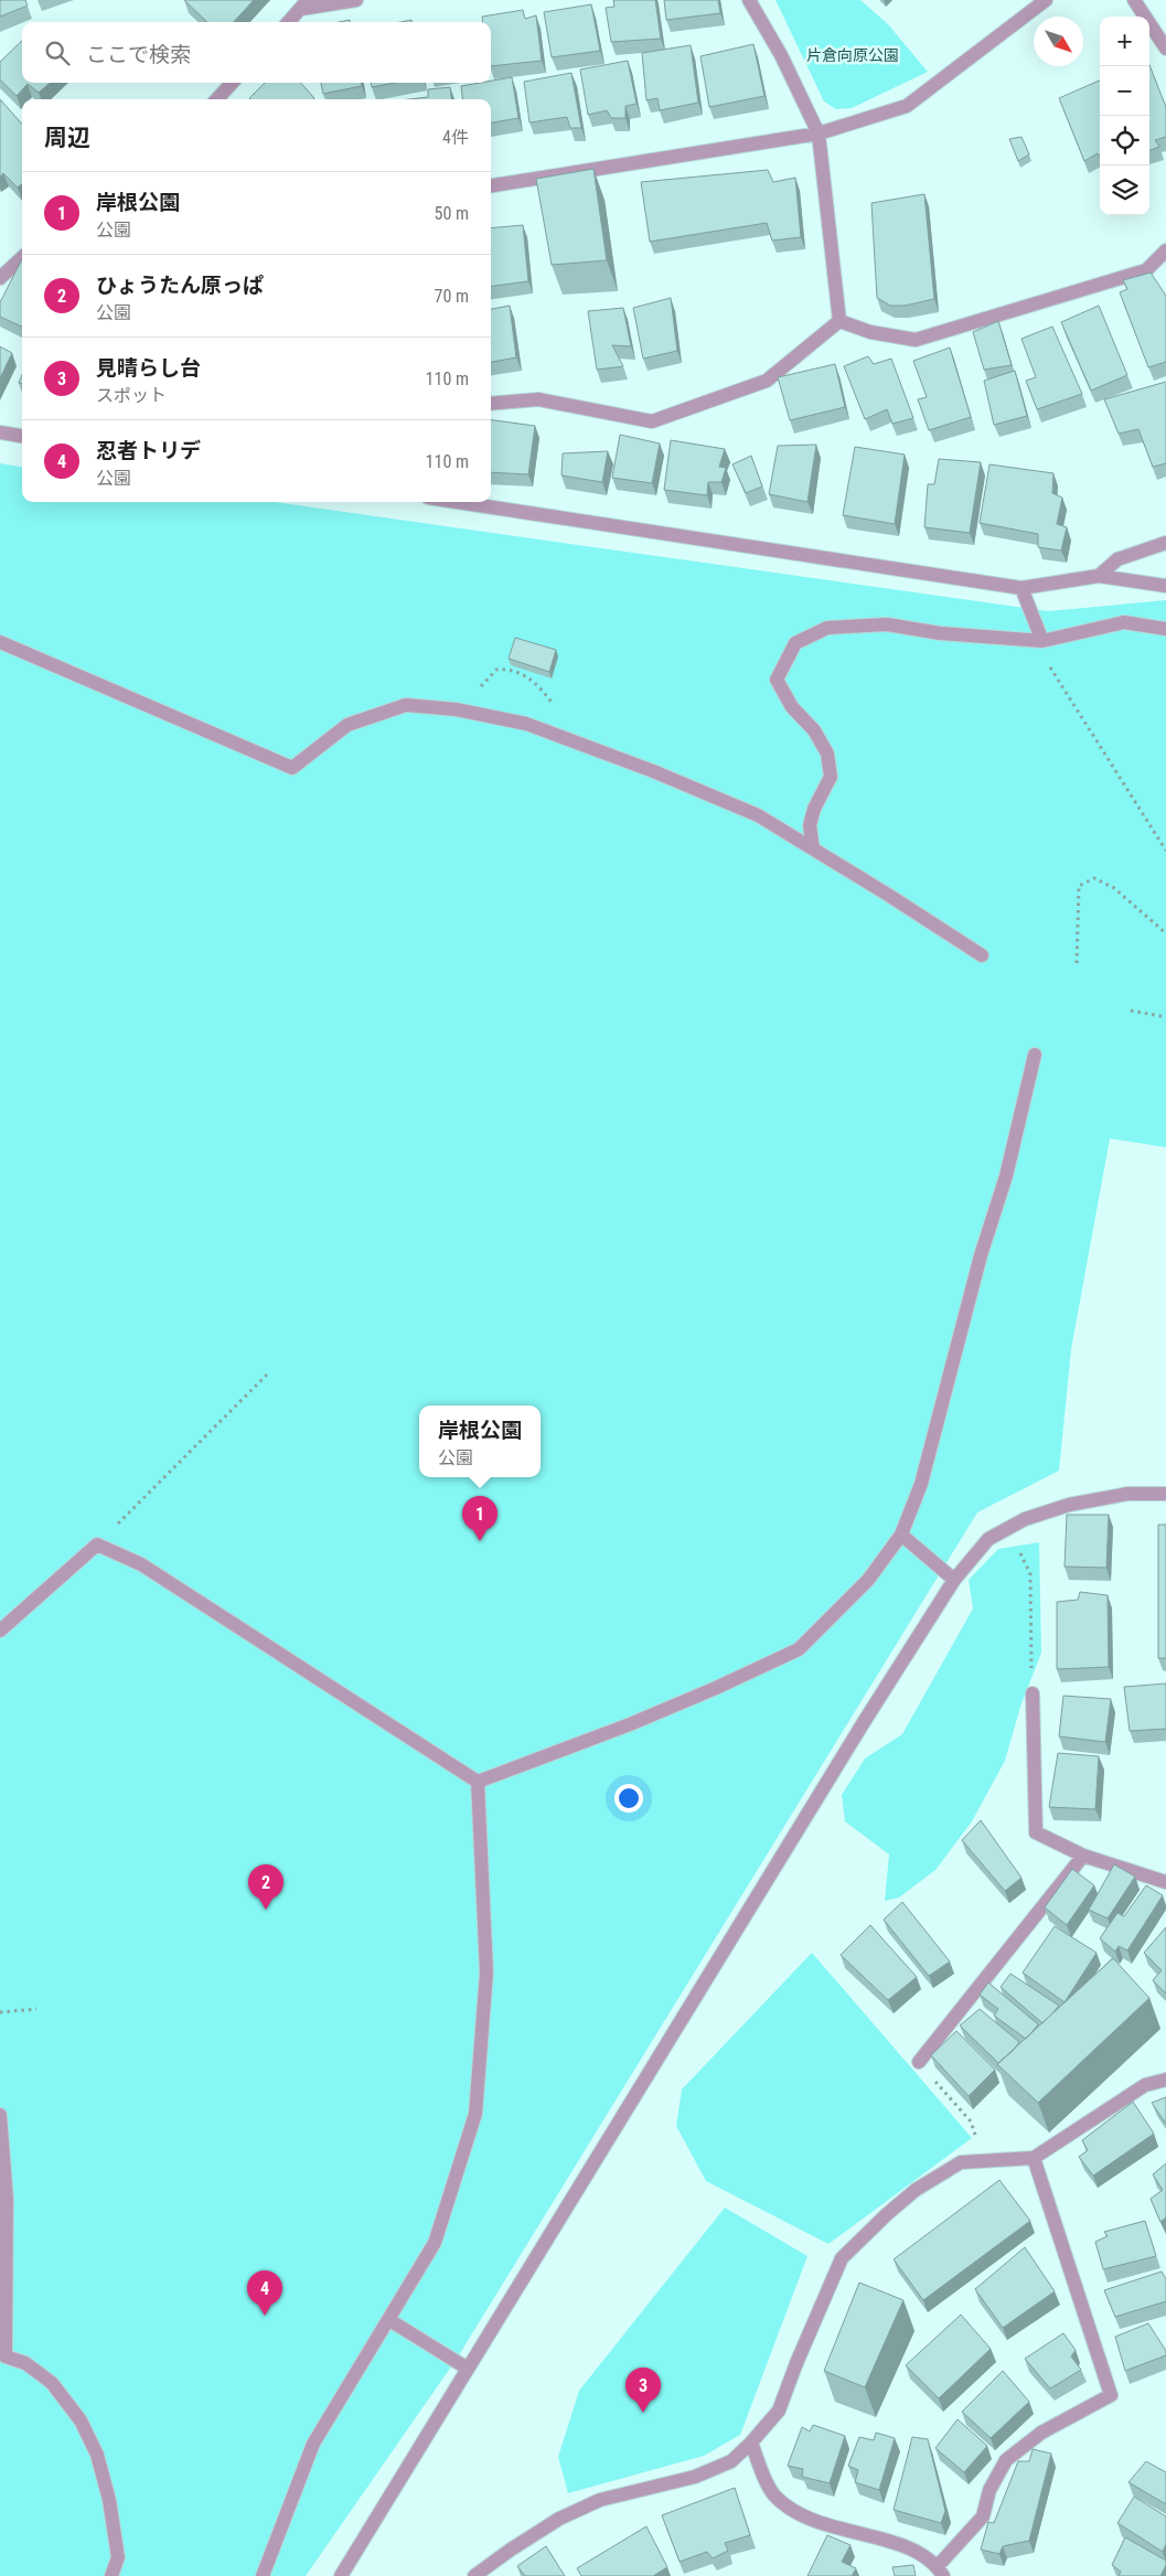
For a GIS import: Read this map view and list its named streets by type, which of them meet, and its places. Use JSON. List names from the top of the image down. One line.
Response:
{"parks":["片倉向原公園"],"north":"bottom right","page":{"map_buttons":["+","−"],"search":"ここで検索","heading":["周辺","4件"],"list":[{"mark":"1","name":"岸根公園","note":"公園","value":"50 m"},{"mark":"2","name":"ひょうたん原っぱ","note":"公園","value":"70 m"},{"mark":"3","name":"見晴らし台","note":"スポット","value":"110 m"},{"mark":"4","name":"忍者トリデ","note":"公園","value":"110 m"}],"popup":["岸根公園","公園"],"pins":["1","2","4","3"]}}
